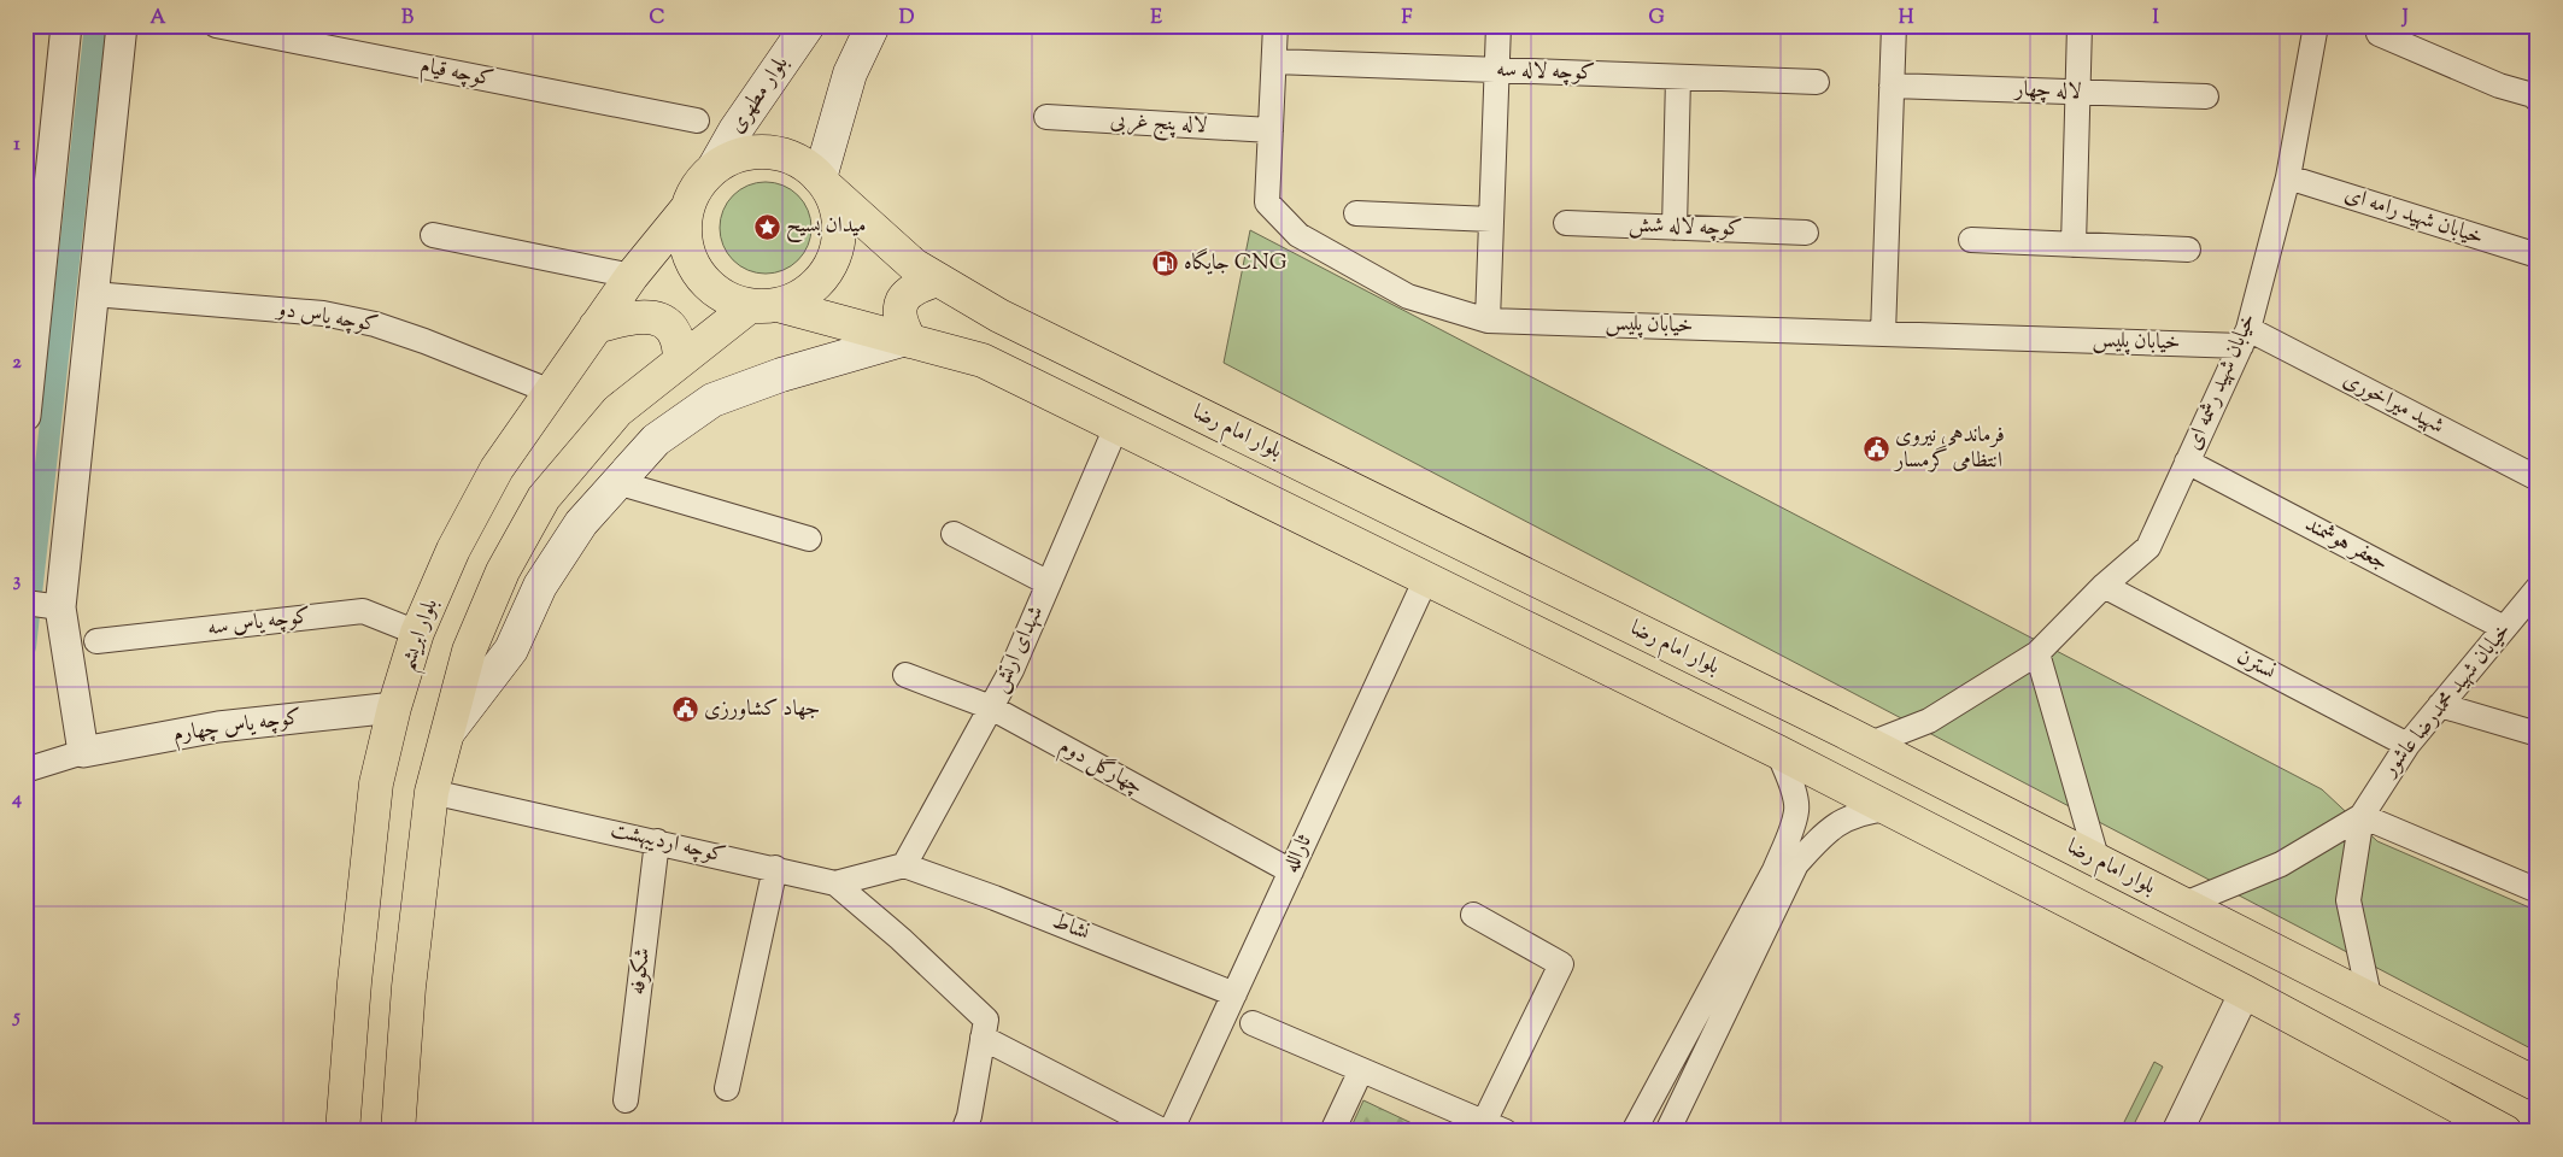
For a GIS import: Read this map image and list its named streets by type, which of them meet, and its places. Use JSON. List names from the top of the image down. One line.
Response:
{"streets":{"main road":["بلوار مطهری","بلوار امام رضا","بلوار ابریشم"],"street":["کوچه لاله سه","کوچه قیام","لاله چهار","لاله پنج غربی","خیابان شهید رامه ای","کوچه لاله شش","کوچه یاس دو","خیابان پلیس","خیابان شهید رشمه ای","شهید میراخوری","جعفر هوشمند","کوچه یاس سه","شهدای ارتش","نسترن","خیابان شهید محمدرضا عاشور","کوچه یاس چهارم","چهارگل دوم","کوچه اردیبهشت","ثارالله","نشاط","شکوفه"]},"crossings":[["کوچه لاله سه","خیابان پلیس"],["بلوار مطهری","بلوار امام رضا"],["بلوار مطهری","بلوار ابریشم"],["لاله پنج غربی","خیابان پلیس"],["خیابان شهید رامه ای","خیابان شهید رشمه ای"],["کوچه یاس دو","بلوار ابریشم"],["خیابان پلیس","خیابان شهید رشمه ای"],["خیابان پلیس","شهید میراخوری"],["خیابان شهید رشمه ای","شهید میراخوری"],["خیابان شهید رشمه ای","بلوار امام رضا"],["خیابان شهید رشمه ای","جعفر هوشمند"],["خیابان شهید رشمه ای","نسترن"],["بلوار امام رضا","بلوار ابریشم"],["جعفر هوشمند","خیابان شهید محمدرضا عاشور"],["کوچه یاس سه","بلوار ابریشم"],["بلوار ابریشم","کوچه یاس چهارم"],["شهدای ارتش","چهارگل دوم"],["شهدای ارتش","کوچه اردیبهشت"],["شهدای ارتش","نشاط"],["نسترن","خیابان شهید محمدرضا عاشور"],["چهارگل دوم","ثارالله"],["کوچه اردیبهشت","نشاط"],["کوچه اردیبهشت","شکوفه"],["ثارالله","نشاط"]],"places":{"place":["میدان بسیح"],"fuel station":["جایگاه CNG"],"public building":["فرماندهی نیروی انتظامی گرمسار","جهاد کشاورزی"]},"grid":{"columns":["A","B","C","D","E","F","G","H","I","J"],"rows":["1","2","3","4","5"]}}
